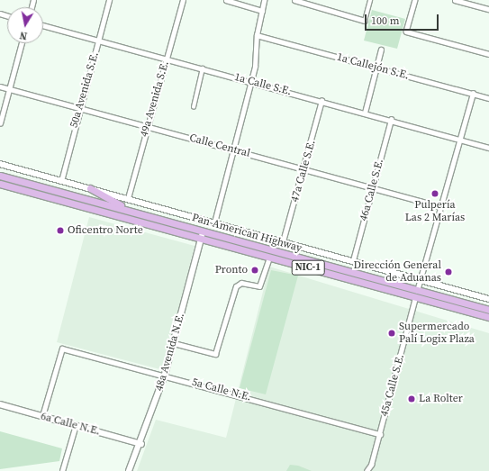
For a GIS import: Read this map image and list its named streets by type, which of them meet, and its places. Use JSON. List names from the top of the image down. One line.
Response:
{"streets":{"highway":["Pan-American Highway","NIC-1"],"street":["1a Callejón S.E.","1a Calle S.E.","50a Avenida S.E.","49a Avenida S.E.","Calle Central","47a Calle S.E.","46a Calle S.E.","48a Avenida N.E.","45a Calle S.E.","5a Calle N.E.","6a Calle N.E."]},"crossings":[["1a Calle S.E.","50a Avenida S.E."],["1a Calle S.E.","49a Avenida S.E."],["1a Calle S.E.","47a Calle S.E."],["1a Calle S.E.","46a Calle S.E."],["50a Avenida S.E.","Calle Central"],["49a Avenida S.E.","Calle Central"],["Calle Central","47a Calle S.E."],["Calle Central","46a Calle S.E."],["Pan-American Highway","48a Avenida N.E."],["Pan-American Highway","45a Calle S.E."],["48a Avenida N.E.","5a Calle N.E."],["48a Avenida N.E.","6a Calle N.E."],["45a Calle S.E.","5a Calle N.E."],["5a Calle N.E.","6a Calle N.E."]],"places":["Pulpería Las 2 Marías","Oficentro Norte","Pronto","Dirección General de Aduanas","Supermercado Palí Logix Plaza","La Rolter"],"scale_bar":"100 m","north":"bottom"}
